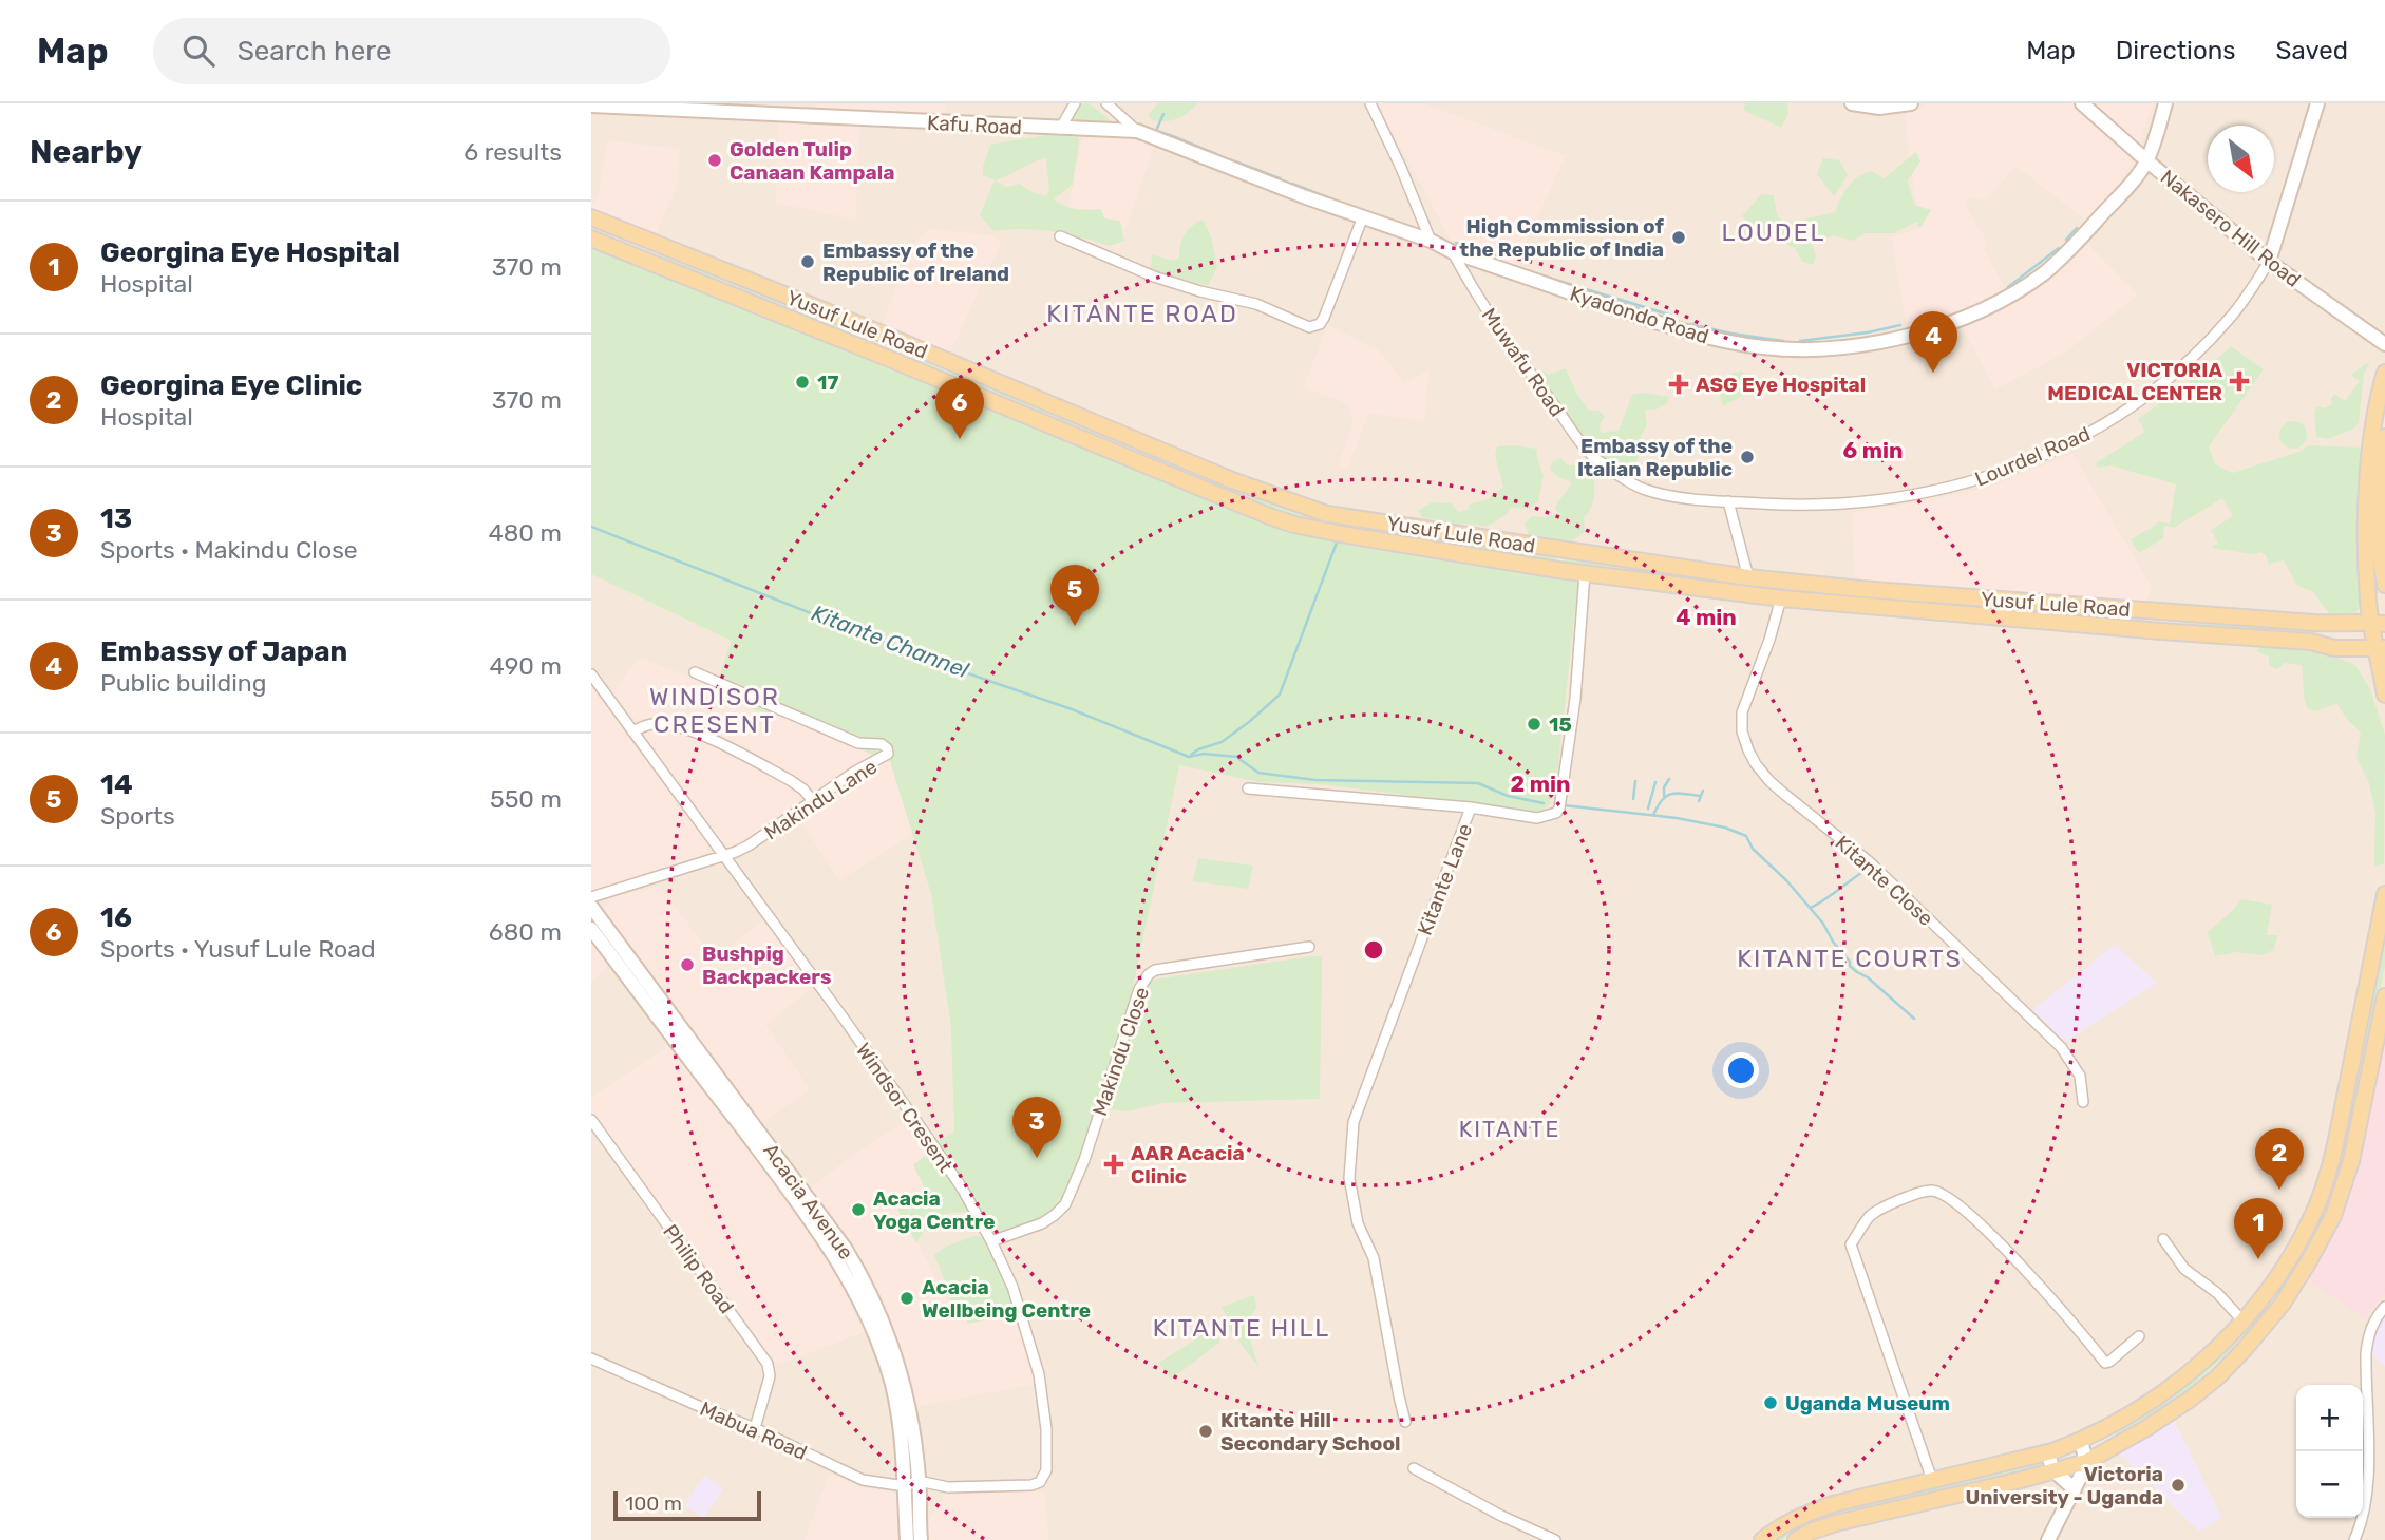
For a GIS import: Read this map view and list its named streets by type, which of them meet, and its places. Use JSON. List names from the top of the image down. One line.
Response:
{"streets":{"main road":["Kafu Road","Nakasero Hill Road","Kyadondo Road","Yusuf Lule Road","Acacia Avenue"],"street":["Muwafu Road","Lourdel Road","Makindu Lane","Kitante Lane","Kitante Close","Makindu Close","Windsor Cresent","Philip Road","Mabua Road"]},"crossings":[["Kafu Road","Kyadondo Road"],["Nakasero Hill Road","Kyadondo Road"],["Nakasero Hill Road","Lourdel Road"],["Kyadondo Road","Muwafu Road"],["Yusuf Lule Road","Kitante Lane"],["Yusuf Lule Road","Kitante Close"],["Muwafu Road","Lourdel Road"],["Makindu Lane","Windsor Cresent"],["Makindu Close","Windsor Cresent"],["Windsor Cresent","Acacia Avenue"],["Acacia Avenue","Mabua Road"],["Philip Road","Mabua Road"]],"districts":["LOUDEL","KITANTE ROAD","WINDISOR CRESENT","KITANTE COURTS","KITANTE","KITANTE HILL"],"water":["Kitante Channel"],"places":{"other":["Golden Tulip Canaan Kampala","High Commission of the Republic of India","Embassy of the Republic of Ireland","17","Embassy of the Italian Republic","15","Bushpig Backpackers","Acacia Yoga Centre","Acacia Wellbeing Centre","Uganda Museum","Kitante Hill Secondary School","Victoria University - Uganda"],"health":["VICTORIA MEDICAL CENTER","ASG Eye Hospital","AAR Acacia Clinic"]},"scale_bar":"100 m","north":"bottom right","page":{"header":"Map","search":"Search here","nav":["Map","Directions","Saved"],"heading":["Nearby","6 results"],"list":[{"mark":"1","name":"Georgina Eye Hospital","note":"Hospital","value":"370 m"},{"mark":"2","name":"Georgina Eye Clinic","note":"Hospital","value":"370 m"},{"mark":"3","name":"13","note":"Sports · Makindu Close","value":"480 m"},{"mark":"4","name":"Embassy of Japan","note":"Public building","value":"490 m"},{"mark":"5","name":"14","note":"Sports","value":"550 m"},{"mark":"6","name":"16","note":"Sports · Yusuf Lule Road","value":"680 m"}],"pins":["4","6","5","3","2","1"],"map_buttons":["+","−"],"scale":"100 m"},"rings":["6 min","4 min","2 min"]}
